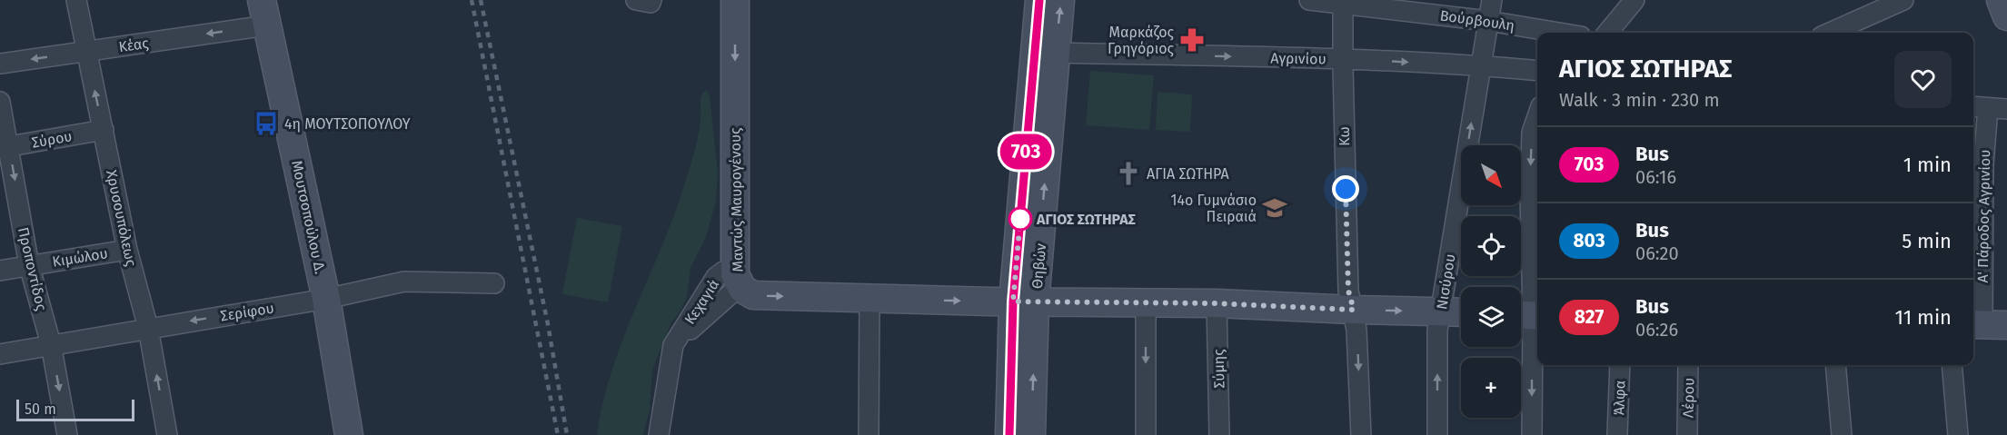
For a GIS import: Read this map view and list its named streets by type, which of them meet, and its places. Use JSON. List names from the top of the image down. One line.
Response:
{"streets":{"street":["Βούρβουλη","Κέας","Αγρινίου","Κω","Σύρου","Μαντώς Μαυρογένους","Α' Πάροδος Αγρινίου","Μουτσοπούλου Δ.","Χρυσουπόλεως","Κιμώλου","Θηβών","Προποντίδος","Νισύρου","Κεχαγιά","Σερίφου","Σύμης","Άλφα","Λέρου"]},"crossings":[["Βούρβουλη","Κω"],["Βούρβουλη","Νισύρου"],["Κέας","Μουτσοπούλου Δ."],["Κέας","Χρυσουπόλεως"],["Αγρινίου","Κω"],["Αγρινίου","Θηβών"],["Αγρινίου","Νισύρου"],["Κω","Μαντώς Μαυρογένους"],["Σύρου","Χρυσουπόλεως"],["Σύρου","Προποντίδος"],["Μαντώς Μαυρογένους","Θηβών"],["Μαντώς Μαυρογένους","Νισύρου"],["Μαντώς Μαυρογένους","Κεχαγιά"],["Μαντώς Μαυρογένους","Σύμης"],["Μουτσοπούλου Δ.","Σερίφου"],["Χρυσουπόλεως","Κιμώλου"],["Χρυσουπόλεως","Σερίφου"],["Κιμώλου","Προποντίδος"],["Προποντίδος","Σερίφου"]],"one_way":["Κέας","Αγρινίου","Χρυσουπόλεως","Προποντίδος","Σερίφου"],"places":{"pharmacy":["Μαρκάζος Γρηγόριος"],"bus stop":["4η ΜΟΥΤΣΟΠΟΥΛΟΥ"],"church":["ΑΓΙΑ ΣΩΤΗΡΑ"],"school or university":["14ο Γυμνάσιο Πειραιά"],"other":["ΑΓΙΟΣ ΣΩΤΗΡΑΣ"]},"lines":["bus line 703"],"scale_bar":"50 m","north":"bottom right","page":{"on_map":"703","heading":["ΑΓΙΟΣ ΣΩΤΗΡΑΣ","Walk · 3 min · 230 m"],"list":[{"mark":"703","name":"Bus","note":"06:16","value":"1 min"},{"mark":"803","name":"Bus","note":"06:20","value":"5 min"},{"mark":"827","name":"Bus","note":"06:26","value":"11 min"}],"map_buttons":"+","scale":"50 m"}}
